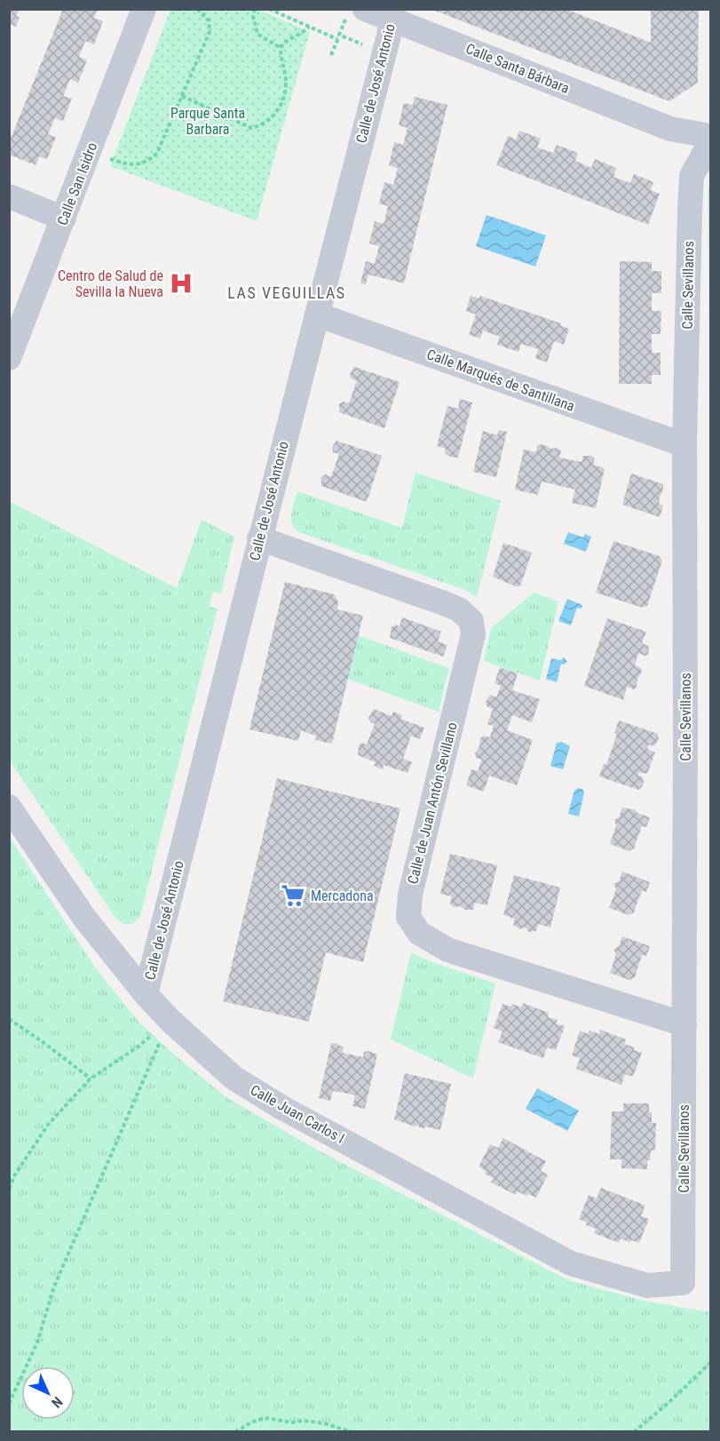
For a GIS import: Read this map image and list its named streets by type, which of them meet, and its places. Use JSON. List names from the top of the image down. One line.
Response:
{"streets":{"street":["Calle Santa Bárbara","Calle de José Antonio","Calle San Isidro","Calle Sevillanos","Calle Marqués de Santillana","Calle de Juan Antón Sevillano","Calle Juan Carlos I"]},"crossings":[["Calle Santa Bárbara","Calle de José Antonio"],["Calle Santa Bárbara","Calle Sevillanos"],["Calle de José Antonio","Calle Marqués de Santillana"],["Calle de José Antonio","Calle de Juan Antón Sevillano"],["Calle de José Antonio","Calle Juan Carlos I"],["Calle Sevillanos","Calle Marqués de Santillana"],["Calle Sevillanos","Calle de Juan Antón Sevillano"],["Calle Sevillanos","Calle Juan Carlos I"]],"districts":["LAS VEGUILLAS"],"parks":["Parque Santa Barbara"],"places":{"hospital":["Centro de Salud de Sevilla la Nueva"],"supermarket":["Mercadona"]},"north":"bottom right"}
